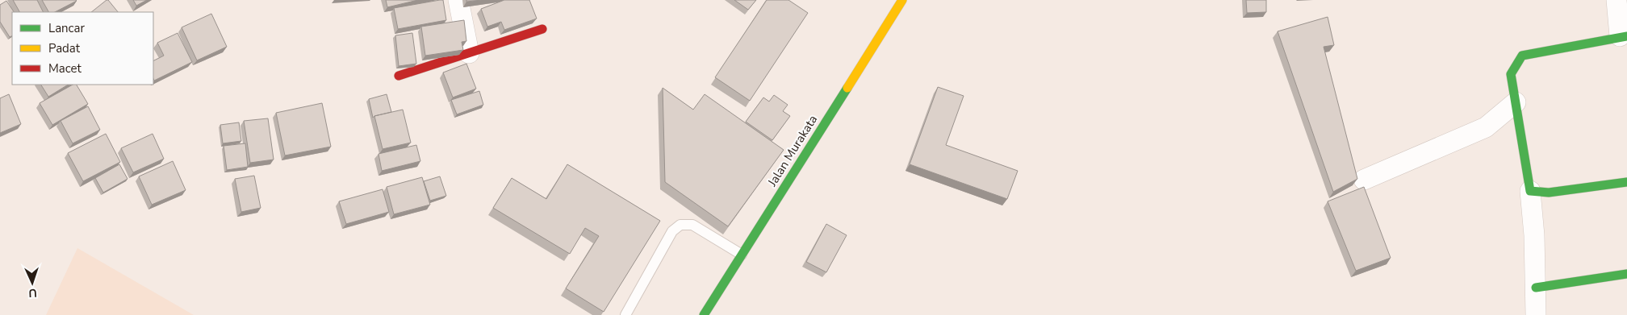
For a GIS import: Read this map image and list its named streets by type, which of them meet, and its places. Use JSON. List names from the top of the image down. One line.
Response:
{"streets":{"street":["Jalan Murakata"]},"legend":["Lancar","Padat","Macet"],"north":"bottom"}
